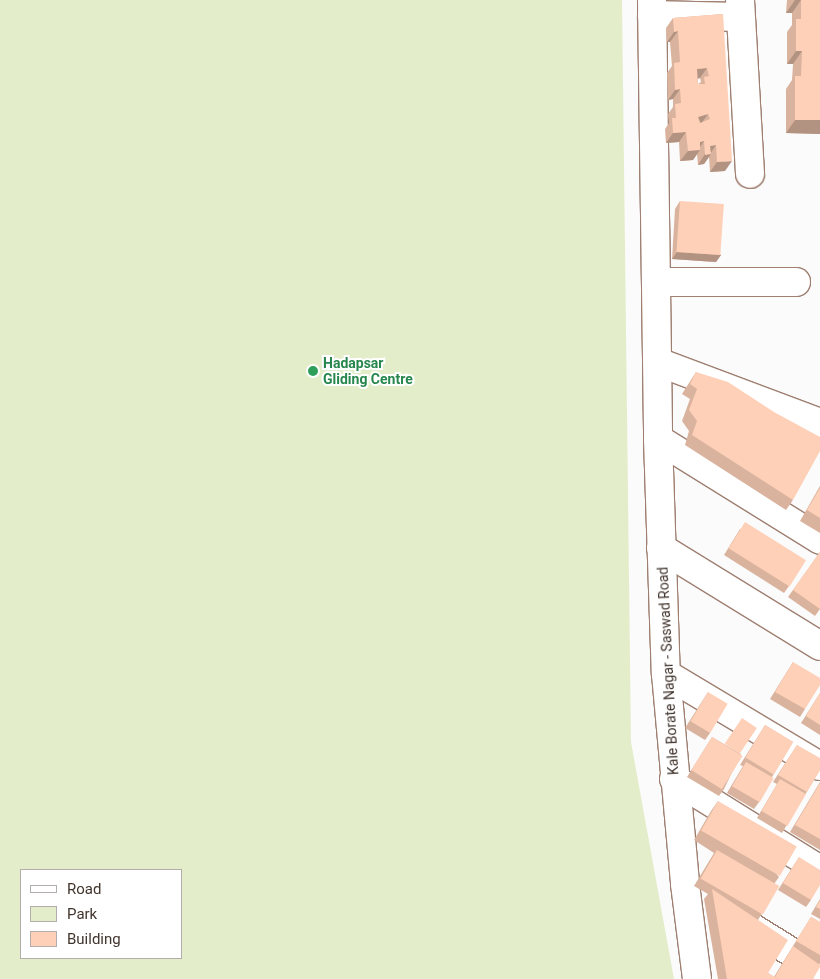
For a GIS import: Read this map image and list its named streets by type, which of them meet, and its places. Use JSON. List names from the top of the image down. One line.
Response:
{"streets":{"street":["Kale Borate Nagar - Saswad Road"]},"places":["Hadapsar Gliding Centre"],"legend":["Road","Park","Building"]}
